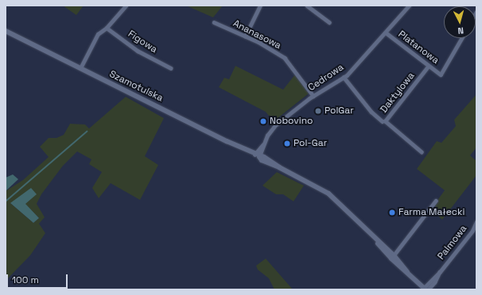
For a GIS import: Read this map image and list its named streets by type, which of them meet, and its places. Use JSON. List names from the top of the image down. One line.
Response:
{"streets":{"street":["Ananasowa","Figowa","Platanowa","Cedrowa","Szamotulska","Daktylowa","Palmowa"]},"crossings":[["Ananasowa","Cedrowa"],["Platanowa","Cedrowa"],["Platanowa","Daktylowa"],["Cedrowa","Szamotulska"],["Szamotulska","Palmowa"]],"places":["PolGar","Nobovino","Pol-Gar","Farma Małecki"],"scale_bar":"100 m","north":"bottom"}
